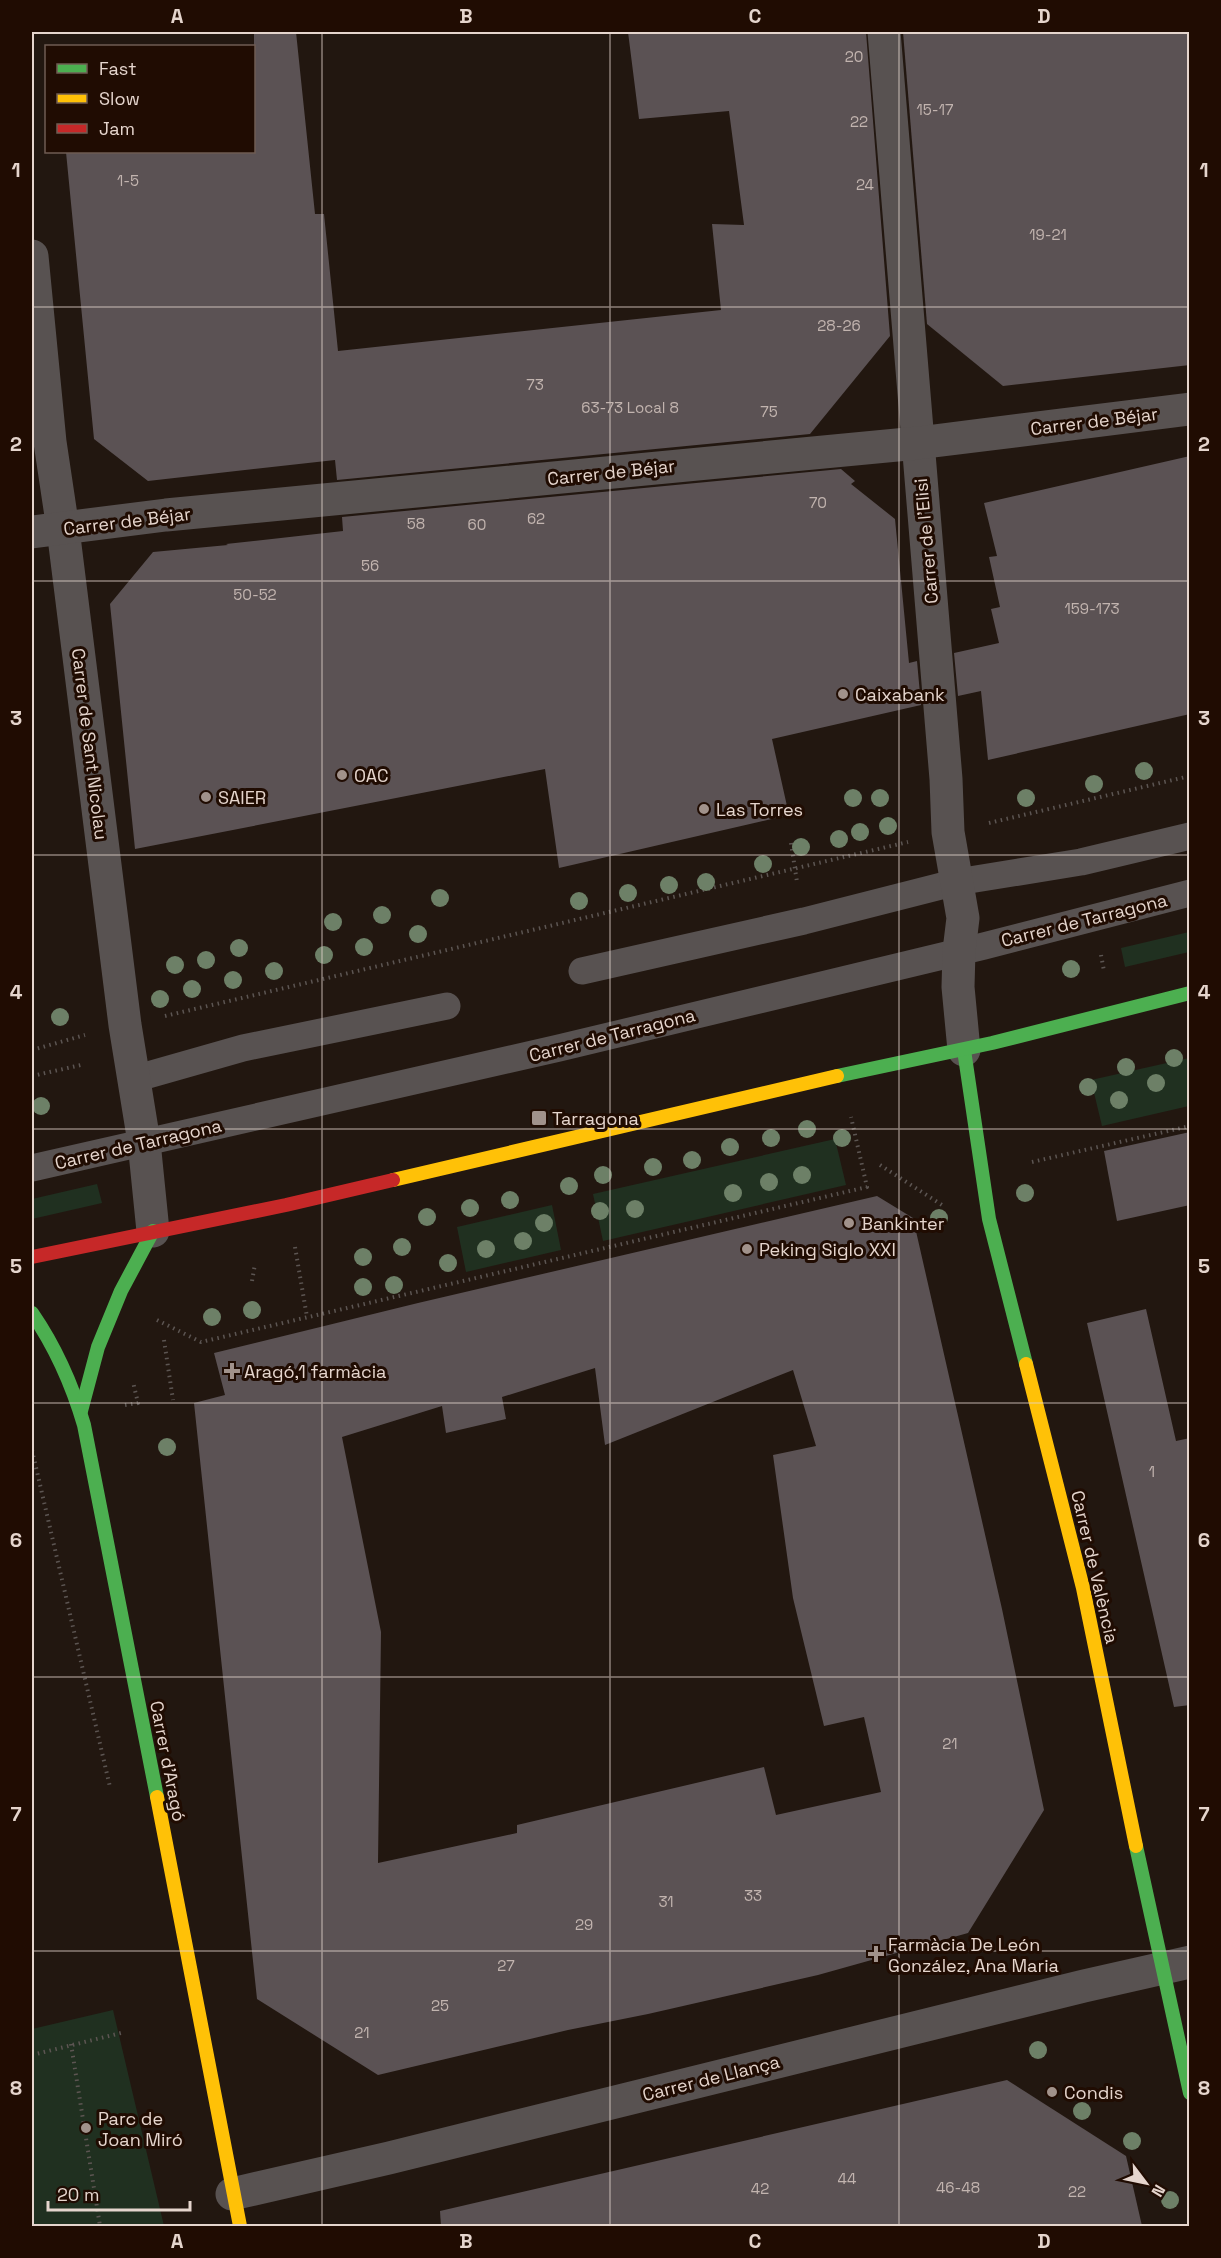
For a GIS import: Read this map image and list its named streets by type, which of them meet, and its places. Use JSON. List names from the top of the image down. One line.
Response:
{"streets":{"main road":["Carrer de València","Carrer d'Aragó"],"street":["Carrer de Béjar","Carrer de l'Elisi","Carrer de Sant Nicolau","Carrer de Llança"],"lane":["Carrer de Tarragona"]},"crossings":[["Carrer de Béjar","Carrer de l'Elisi"],["Carrer de Béjar","Carrer de Sant Nicolau"],["Carrer de l'Elisi","Carrer de Tarragona"],["Carrer de l'Elisi","Carrer de València"],["Carrer de Sant Nicolau","Carrer de Tarragona"],["Carrer de València","Carrer de Llança"],["Carrer d'Aragó","Carrer de Llança"]],"places":{"other":["Caixabank","OAC","SAIER","Las Torres","Bankinter","Peking Siglo XXI","Condis","Parc de Joan Miró"],"transit":["Tarragona"],"health":["Aragó,1 farmàcia","Farmàcia De León González, Ana Maria"]},"house_numbers":["20","15-17","22","1-5","24","19-21","28-26","73","63-73 Local 8","75","70","62","58","60","56","50-52","159-173","1","21","33","31","29","27","25","21","44","46-48","42","22"],"legend":["Fast","Slow","Jam"],"scale_bar":"20 m","north":"bottom right","grid":{"columns":["A","B","C","D"],"rows":["1","2","3","4","5","6","7","8"]}}
